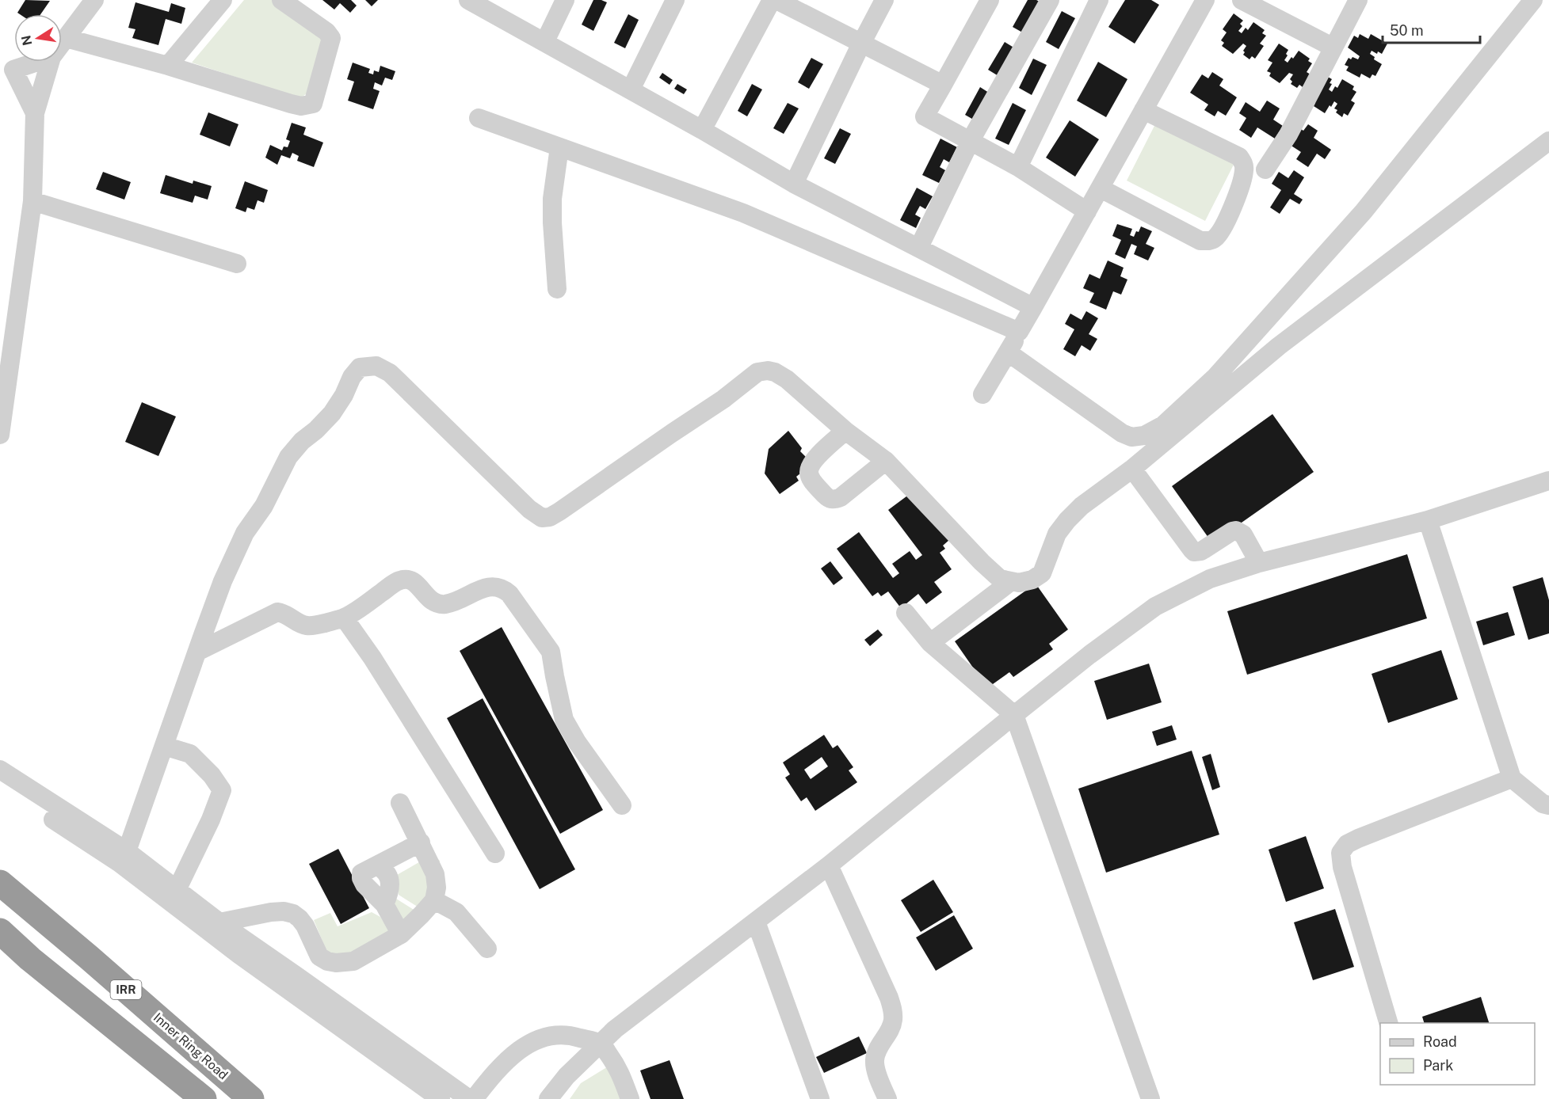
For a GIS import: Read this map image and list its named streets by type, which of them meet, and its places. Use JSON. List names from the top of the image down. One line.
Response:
{"streets":{"highway":["IRR","Inner Ring Road"]},"legend":["Road","Park"],"scale_bar":"50 m","north":"left"}
